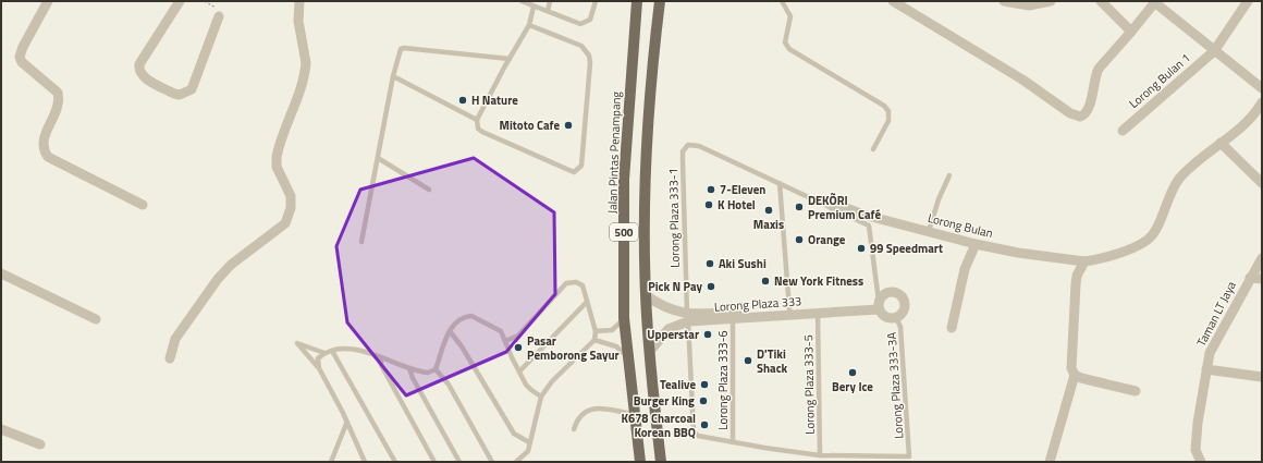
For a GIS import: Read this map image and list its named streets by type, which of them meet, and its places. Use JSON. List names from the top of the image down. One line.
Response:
{"streets":{"main road":["Jalan Pintas Penampang","500"],"street":["Lorong Bulan 1","Lorong Bulan","Lorong Plaza 333","Taman LT Jaya"],"lane":["Lorong Plaza 333-1","Lorong Plaza 333-6","Lorong Plaza 333-5","Lorong Plaza 333-3A"]},"crossings":[["Lorong Plaza 333-1","Lorong Plaza 333"],["Lorong Plaza 333-1","Lorong Plaza 333-6"],["500","Lorong Plaza 333"],["Lorong Plaza 333","Lorong Plaza 333-6"],["Lorong Plaza 333","Lorong Plaza 333-5"],["Lorong Plaza 333","Lorong Plaza 333-3A"],["Lorong Plaza 333-5","Lorong Plaza 333-3A"]],"places":["H Nature","Mitoto Cafe","7-Eleven","K Hotel","DEKÕRI Premium Café","Maxis","Orange","99 Speedmart","Aki Sushi","New York Fitness","Pick N Pay","Upperstar","Pasar Pemborong Sayur","D'Tiki Shack","Bery Ice","Tealive","Burger King","K678 Charcoal Korean BBQ"]}
